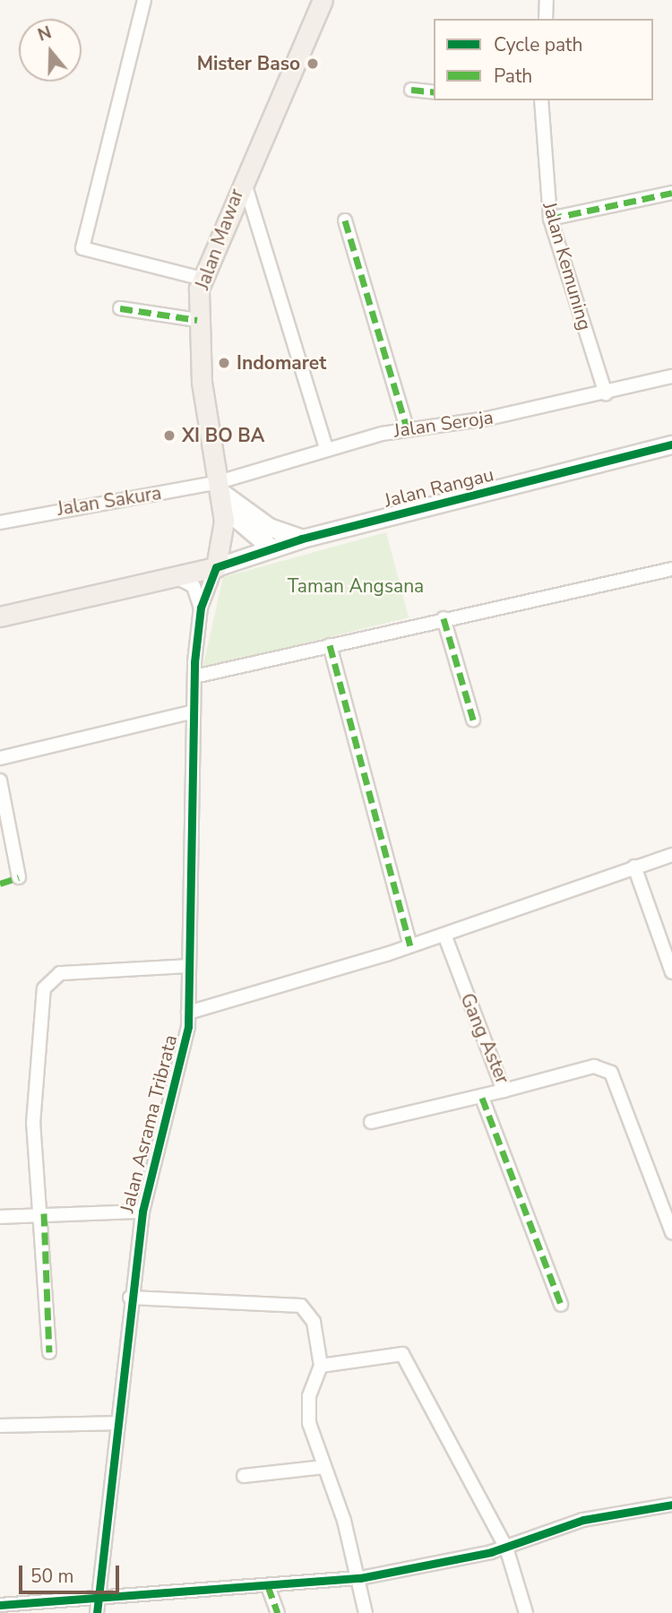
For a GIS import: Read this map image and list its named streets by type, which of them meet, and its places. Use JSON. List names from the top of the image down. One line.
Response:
{"streets":{"main road":["Jalan Mawar","Jalan Rangau"],"street":["Jalan Kemuning","Jalan Seroja","Jalan Sakura","Gang Aster","Jalan Asrama Tribrata"]},"crossings":[["Jalan Mawar","Jalan Seroja"],["Jalan Mawar","Jalan Rangau"],["Jalan Mawar","Jalan Sakura"],["Jalan Mawar","Jalan Asrama Tribrata"],["Jalan Kemuning","Jalan Seroja"],["Jalan Seroja","Jalan Sakura"],["Jalan Rangau","Jalan Asrama Tribrata"]],"parks":["Taman Angsana"],"places":["Mister Baso","Indomaret","XI BO BA"],"legend":["Cycle path","Path"],"scale_bar":"50 m","north":"top"}
